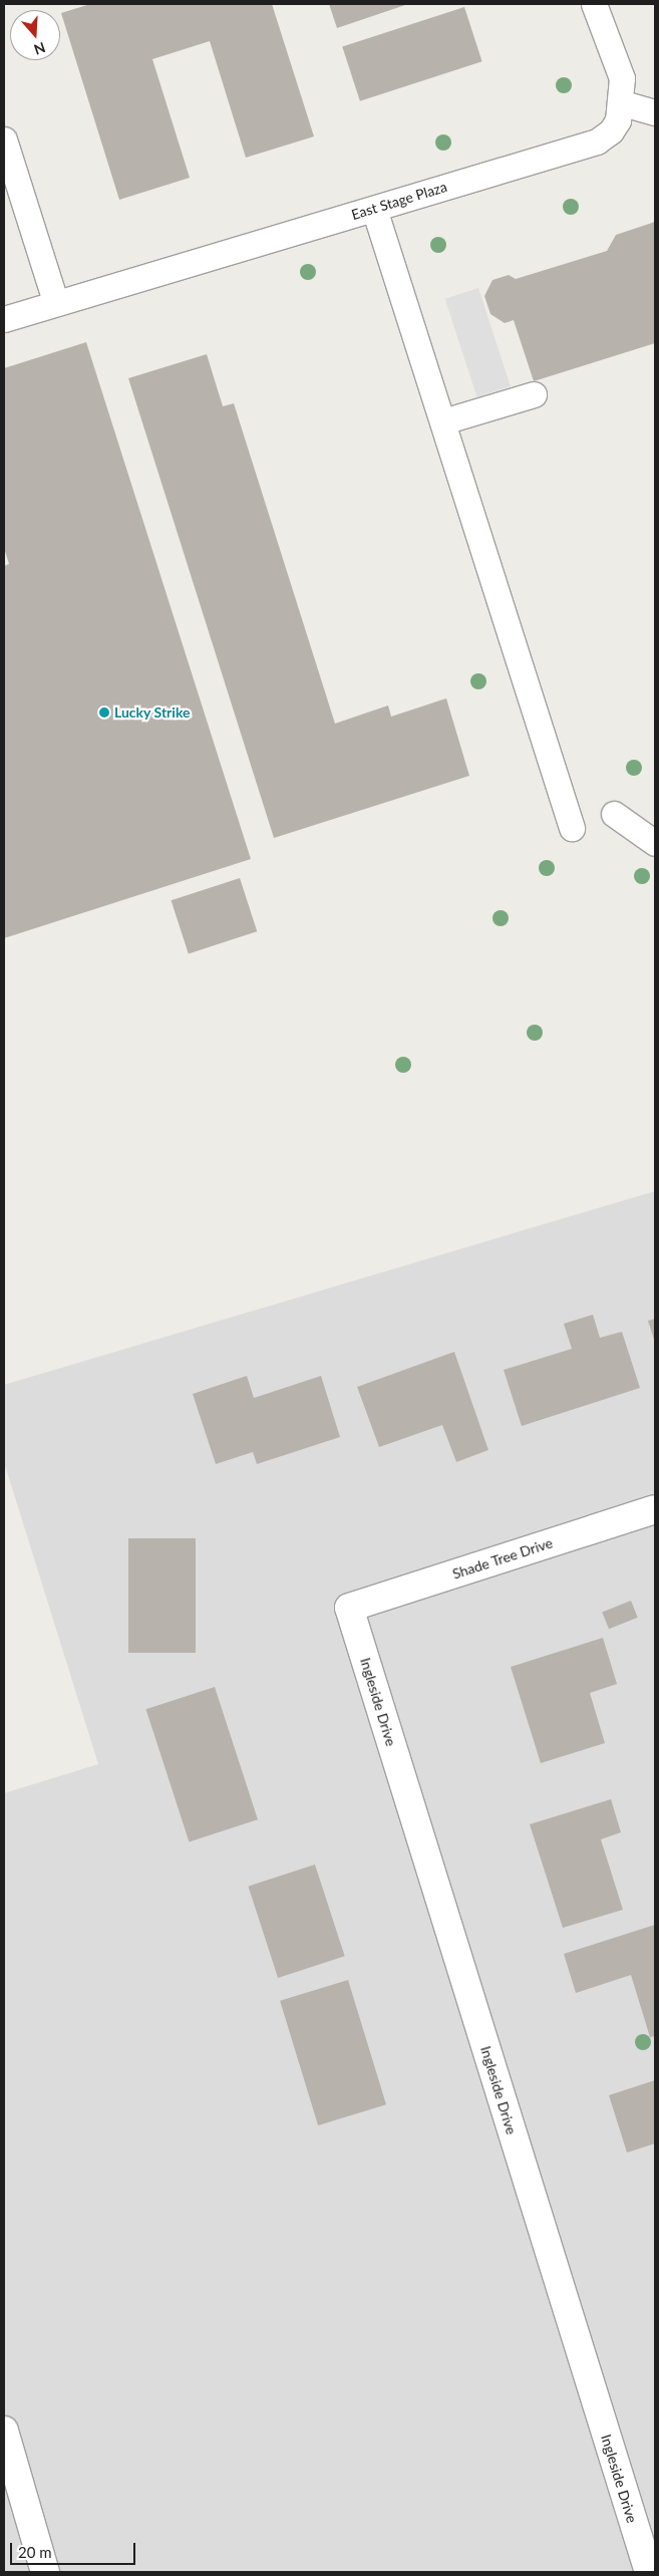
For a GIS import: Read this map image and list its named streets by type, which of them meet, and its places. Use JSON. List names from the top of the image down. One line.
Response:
{"streets":{"street":["Shade Tree Drive","Ingleside Drive"],"lane":["East Stage Plaza"]},"crossings":[["Shade Tree Drive","Ingleside Drive"]],"places":["Lucky Strike"],"scale_bar":"20 m","north":"bottom"}
